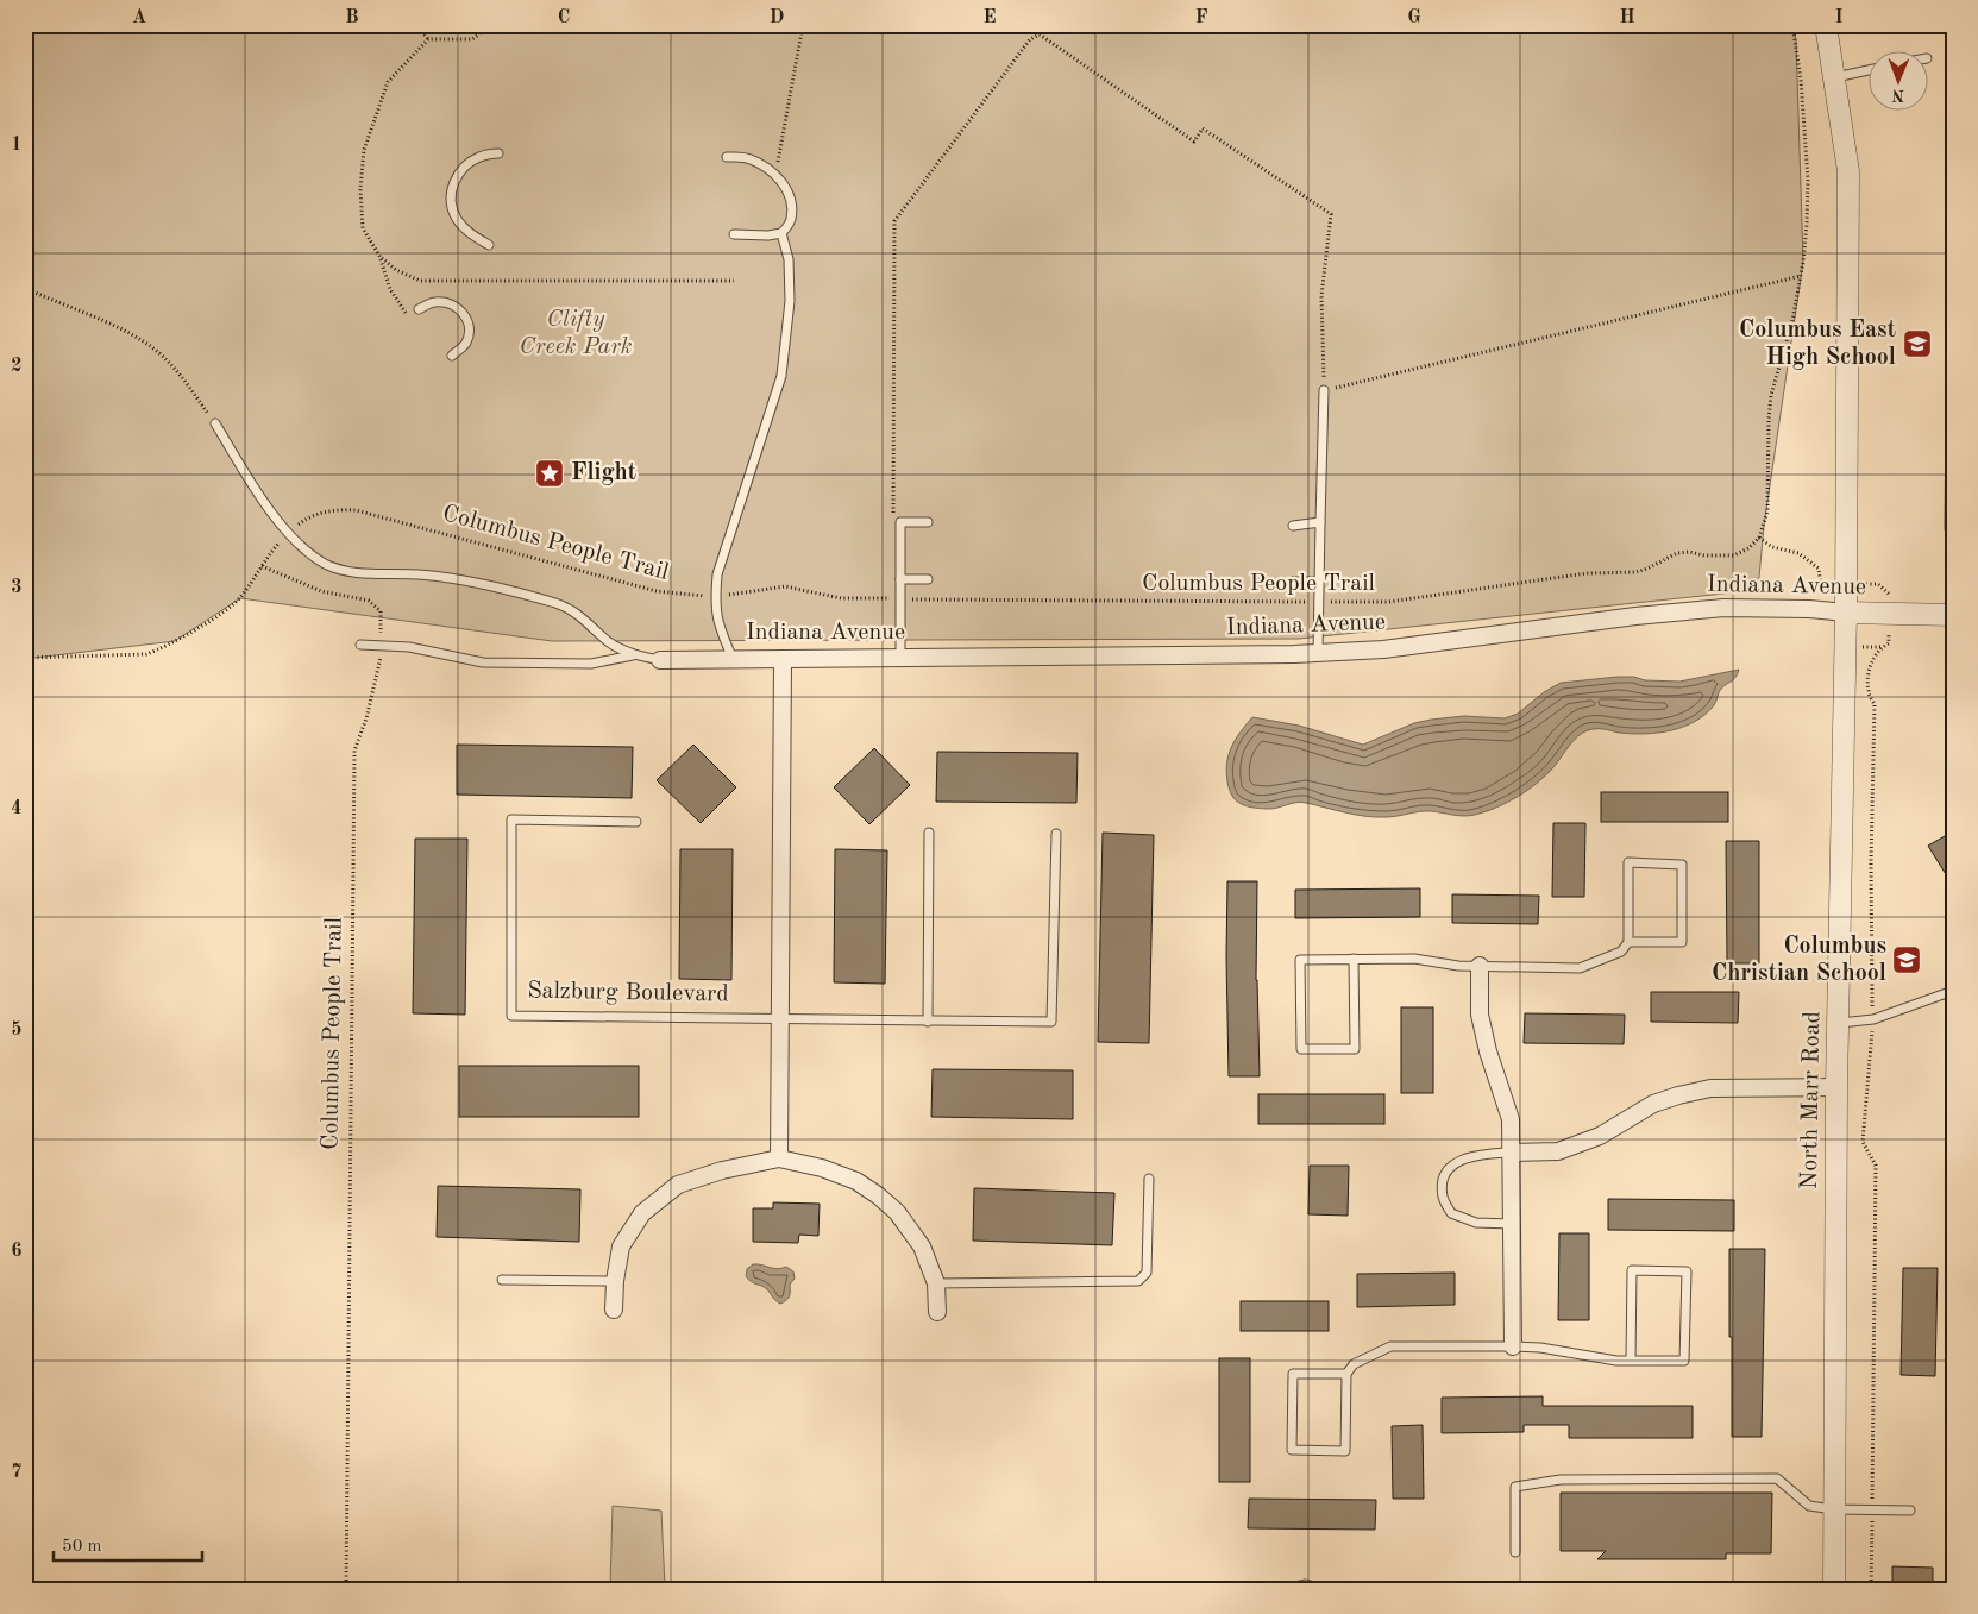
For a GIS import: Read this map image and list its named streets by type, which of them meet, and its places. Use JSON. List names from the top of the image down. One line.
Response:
{"streets":{"street":["Indiana Avenue","North Marr Road"],"lane":["Salzburg Boulevard"],"path":["Columbus People Trail"]},"crossings":[["Indiana Avenue","North Marr Road"]],"parks":["Clifty Creek Park"],"places":{"school or university":["Columbus East High School","Columbus Christian School"],"place":["Flight"]},"scale_bar":"50 m","north":"bottom","grid":{"columns":["A","B","C","D","E","F","G","H","I"],"rows":["1","2","3","4","5","6","7"]}}
